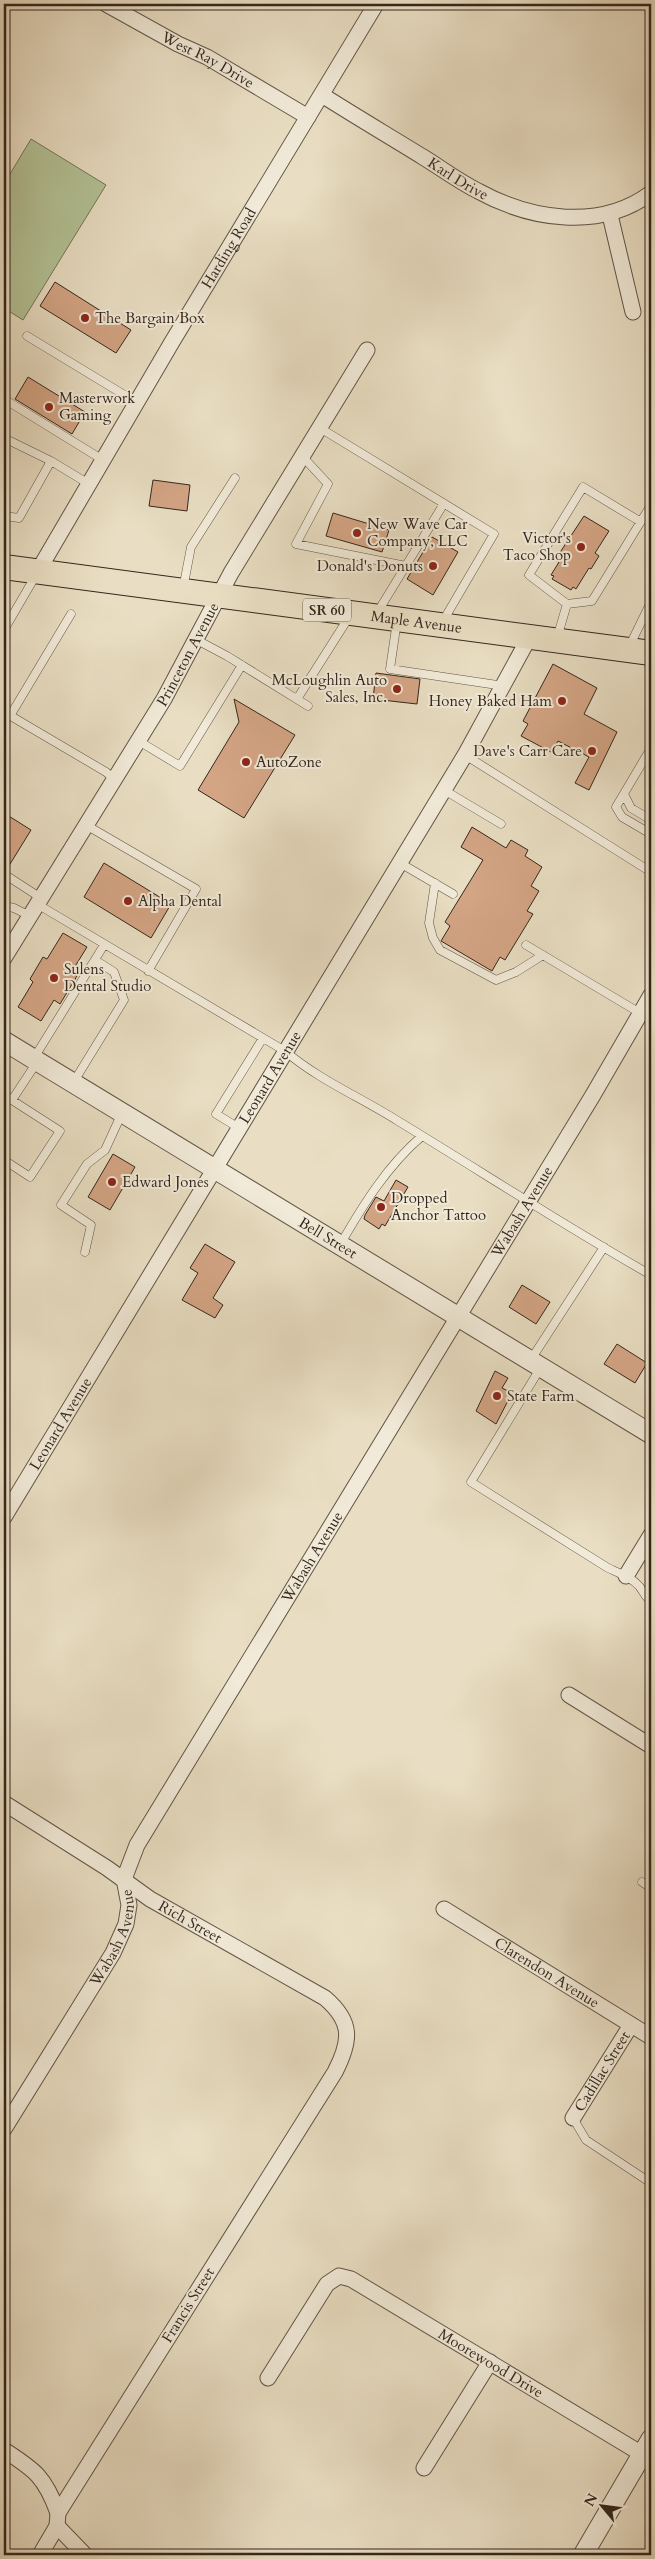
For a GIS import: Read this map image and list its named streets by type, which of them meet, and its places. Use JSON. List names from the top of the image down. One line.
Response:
{"streets":{"main road":["SR 60","Maple Avenue"],"street":["West Ray Drive","Karl Drive","Harding Road","Princeton Avenue","Leonard Avenue","Wabash Avenue","Bell Street","Rich Street","Clarendon Avenue","Cadillac Street","Francis Street","Moorewood Drive"]},"crossings":[["West Ray Drive","Harding Road"],["Karl Drive","Harding Road"],["Harding Road","Maple Avenue"],["Maple Avenue","Princeton Avenue"],["Maple Avenue","Leonard Avenue"],["Leonard Avenue","Bell Street"],["Wabash Avenue","Bell Street"],["Wabash Avenue","Rich Street"],["Rich Street","Francis Street"],["Clarendon Avenue","Cadillac Street"]],"places":["The Bargain Box","Masterwork Gaming","New Wave Car Company, LLC","Victor's Taco Shop","Donald's Donuts","McLoughlin Auto Sales, Inc.","Honey Baked Ham","Dave's Carr Care","AutoZone","Alpha Dental","Sulens Dental Studio","Edward Jones","Dropped Anchor Tattoo","State Farm"],"north":"top left"}
